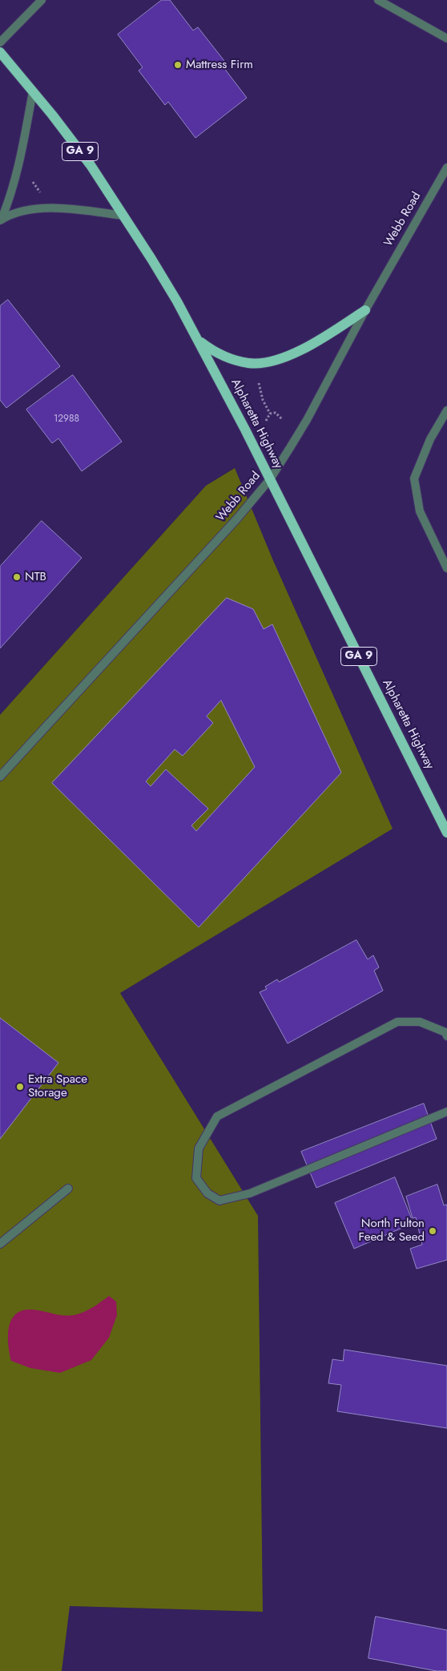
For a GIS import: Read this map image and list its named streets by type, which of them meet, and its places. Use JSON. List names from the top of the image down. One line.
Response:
{"streets":{"main road":["GA 9","Alpharetta Highway"],"street":["Webb Road"]},"crossings":[["Webb Road","Alpharetta Highway"]],"places":["Mattress Firm","NTB","Extra Space Storage","North Fulton Feed & Seed"],"house_numbers":["12988"]}
